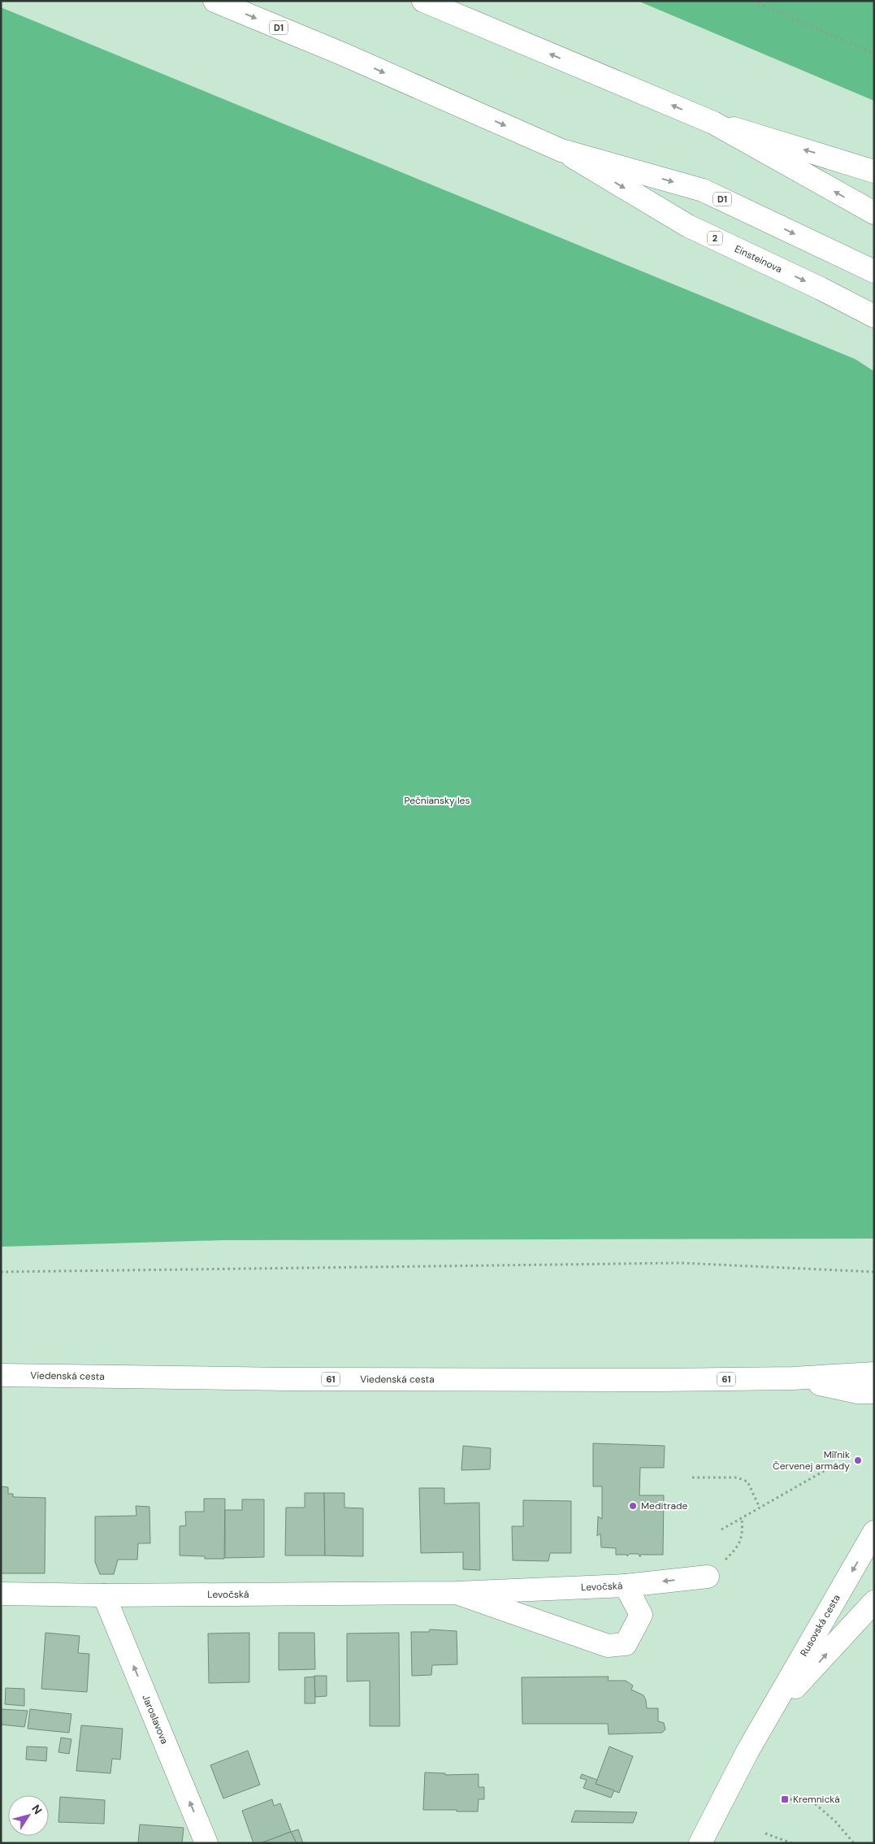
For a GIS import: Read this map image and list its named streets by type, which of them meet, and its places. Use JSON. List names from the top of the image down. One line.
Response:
{"streets":{"main road":["D1","2","Einsteinova","Viedenská cesta","61","Levočská","Rusovská cesta","Jaroslavova"]},"crossings":[["D1","Einsteinova"],["Levočská","Jaroslavova"]],"one_way":["Jaroslavova"],"parks":["Pečniansky les"],"places":{"other":["Míľnik Červenej armády","Meditrade"],"transit":["Kremnická"]},"north":"top right"}
